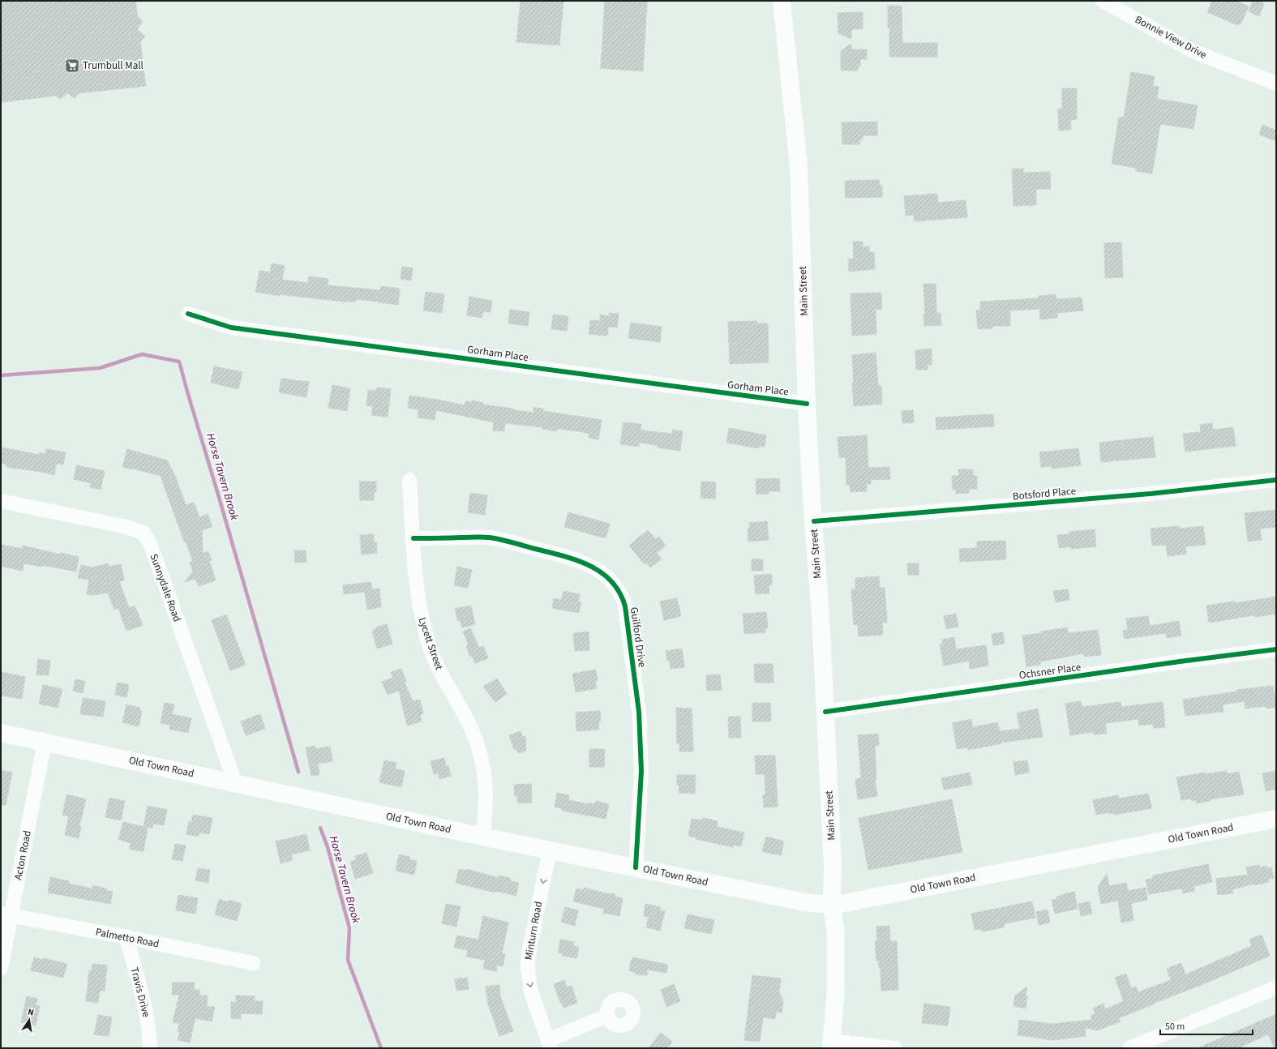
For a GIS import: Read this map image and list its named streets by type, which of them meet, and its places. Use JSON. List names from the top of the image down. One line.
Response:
{"streets":{"main road":["Main Street","Old Town Road"],"street":["Bonnie View Drive","Gorham Place","Botsford Place","Sunnydale Road","Guilford Drive","Lycett Street","Ochsner Place","Acton Road","Minturn Road","Palmetto Road","Travis Drive"]},"crossings":[["Main Street","Gorham Place"],["Main Street","Botsford Place"],["Main Street","Ochsner Place"],["Main Street","Old Town Road"],["Sunnydale Road","Old Town Road"],["Guilford Drive","Lycett Street"],["Guilford Drive","Old Town Road"],["Lycett Street","Old Town Road"],["Old Town Road","Acton Road"],["Old Town Road","Minturn Road"],["Acton Road","Palmetto Road"],["Palmetto Road","Travis Drive"]],"one_way":["Minturn Road"],"water":["Horse Tavern Brook"],"places":{"supermarket":["Trumbull Mall"]},"scale_bar":"50 m","north":"top"}
